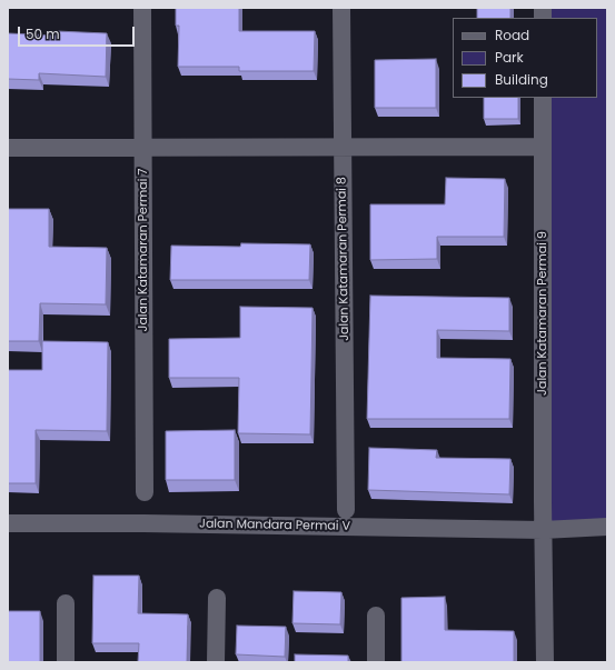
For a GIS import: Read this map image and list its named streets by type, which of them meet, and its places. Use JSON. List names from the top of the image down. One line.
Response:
{"streets":{"street":["Jalan Katamaran Permai 7","Jalan Katamaran Permai 8","Jalan Katamaran Permai 9","Jalan Mandara Permai V"]},"crossings":[["Jalan Katamaran Permai 9","Jalan Mandara Permai V"]],"legend":["Road","Park","Building"],"scale_bar":"50 m"}
